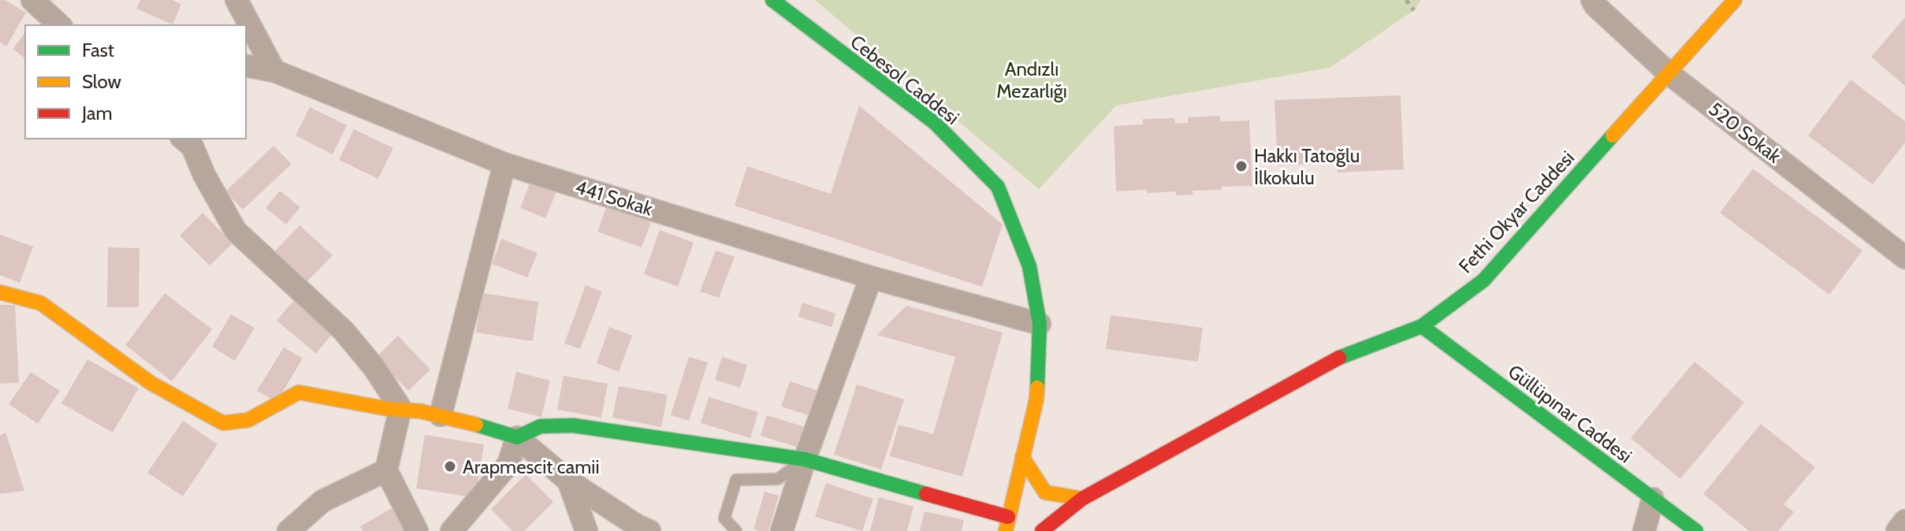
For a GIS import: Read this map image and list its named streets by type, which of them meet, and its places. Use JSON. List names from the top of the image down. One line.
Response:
{"streets":{"street":["Cebesol Caddesi","520 Sokak","441 Sokak","Fethi Okyar Caddesi","Güllüpınar Caddesi"]},"crossings":[["Cebesol Caddesi","441 Sokak"],["520 Sokak","Fethi Okyar Caddesi"],["Fethi Okyar Caddesi","Güllüpınar Caddesi"]],"parks":["Andızlı Mezarlığı"],"places":["Hakkı Tatoğlu İlkokulu","Arapmescit camii"],"legend":["Fast","Slow","Jam"]}
